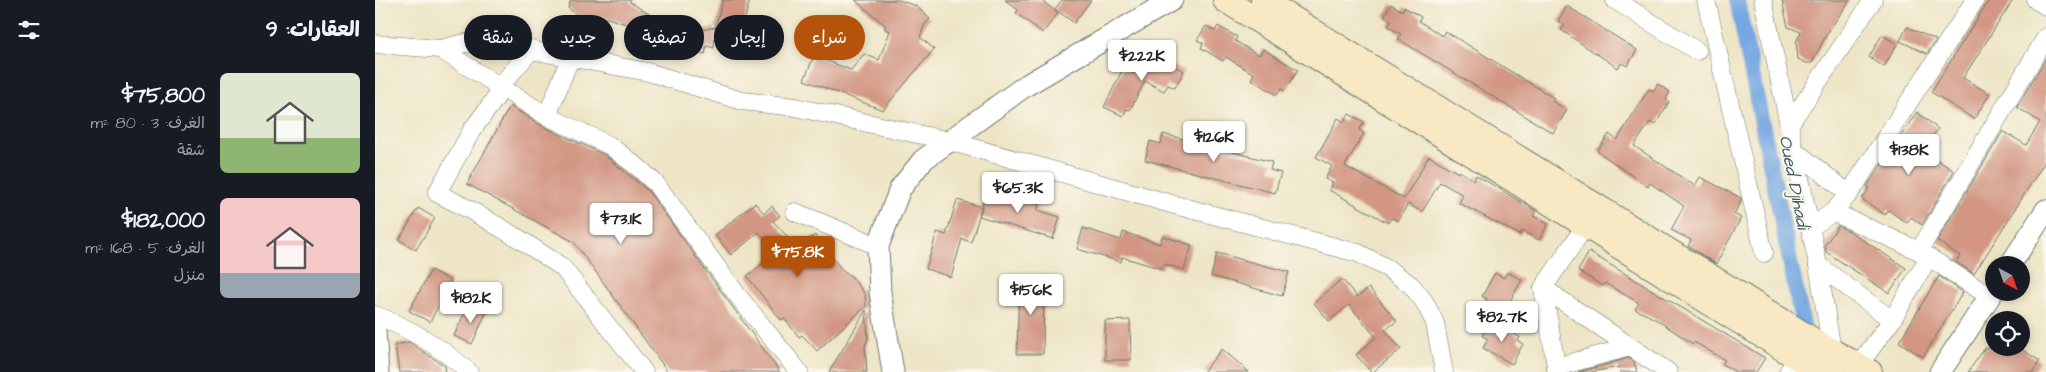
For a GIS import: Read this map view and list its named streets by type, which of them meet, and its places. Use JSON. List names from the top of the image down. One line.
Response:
{"water":["Oued Djihadi"],"north":"bottom right","page":{"heading":"العقارات: 9","chip":["شراء","إيجار","تصفية","جديد","شقة"],"price":["$222K","$126K","$138K","$65.3K","$73.1K","$75.8K","$156K","$182K","$82.7K"],"list":[{"name":"$75,800","note":"الغرف: 3 · 80 m² · شقة"},{"name":"$182,000","note":"الغرف: 5 · 168 m² · منزل"}]}}
